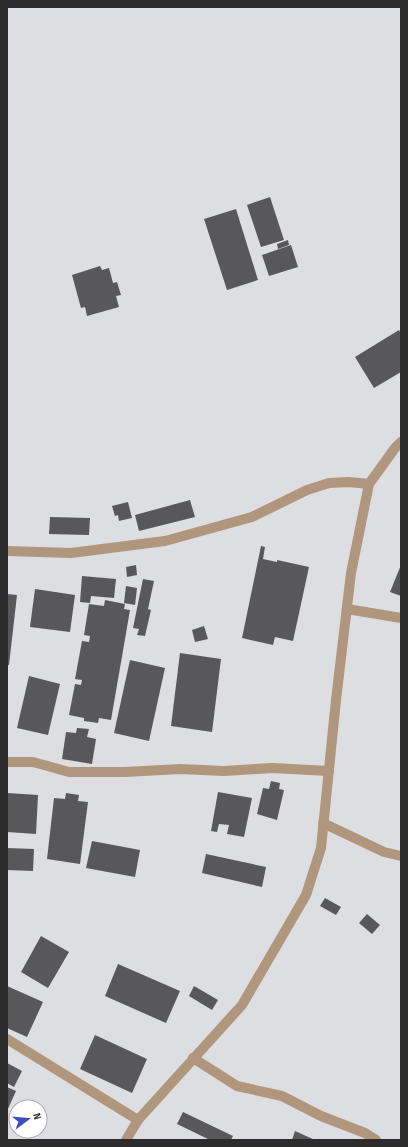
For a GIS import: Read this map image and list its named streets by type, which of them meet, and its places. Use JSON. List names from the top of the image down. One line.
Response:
{"north":"right"}
